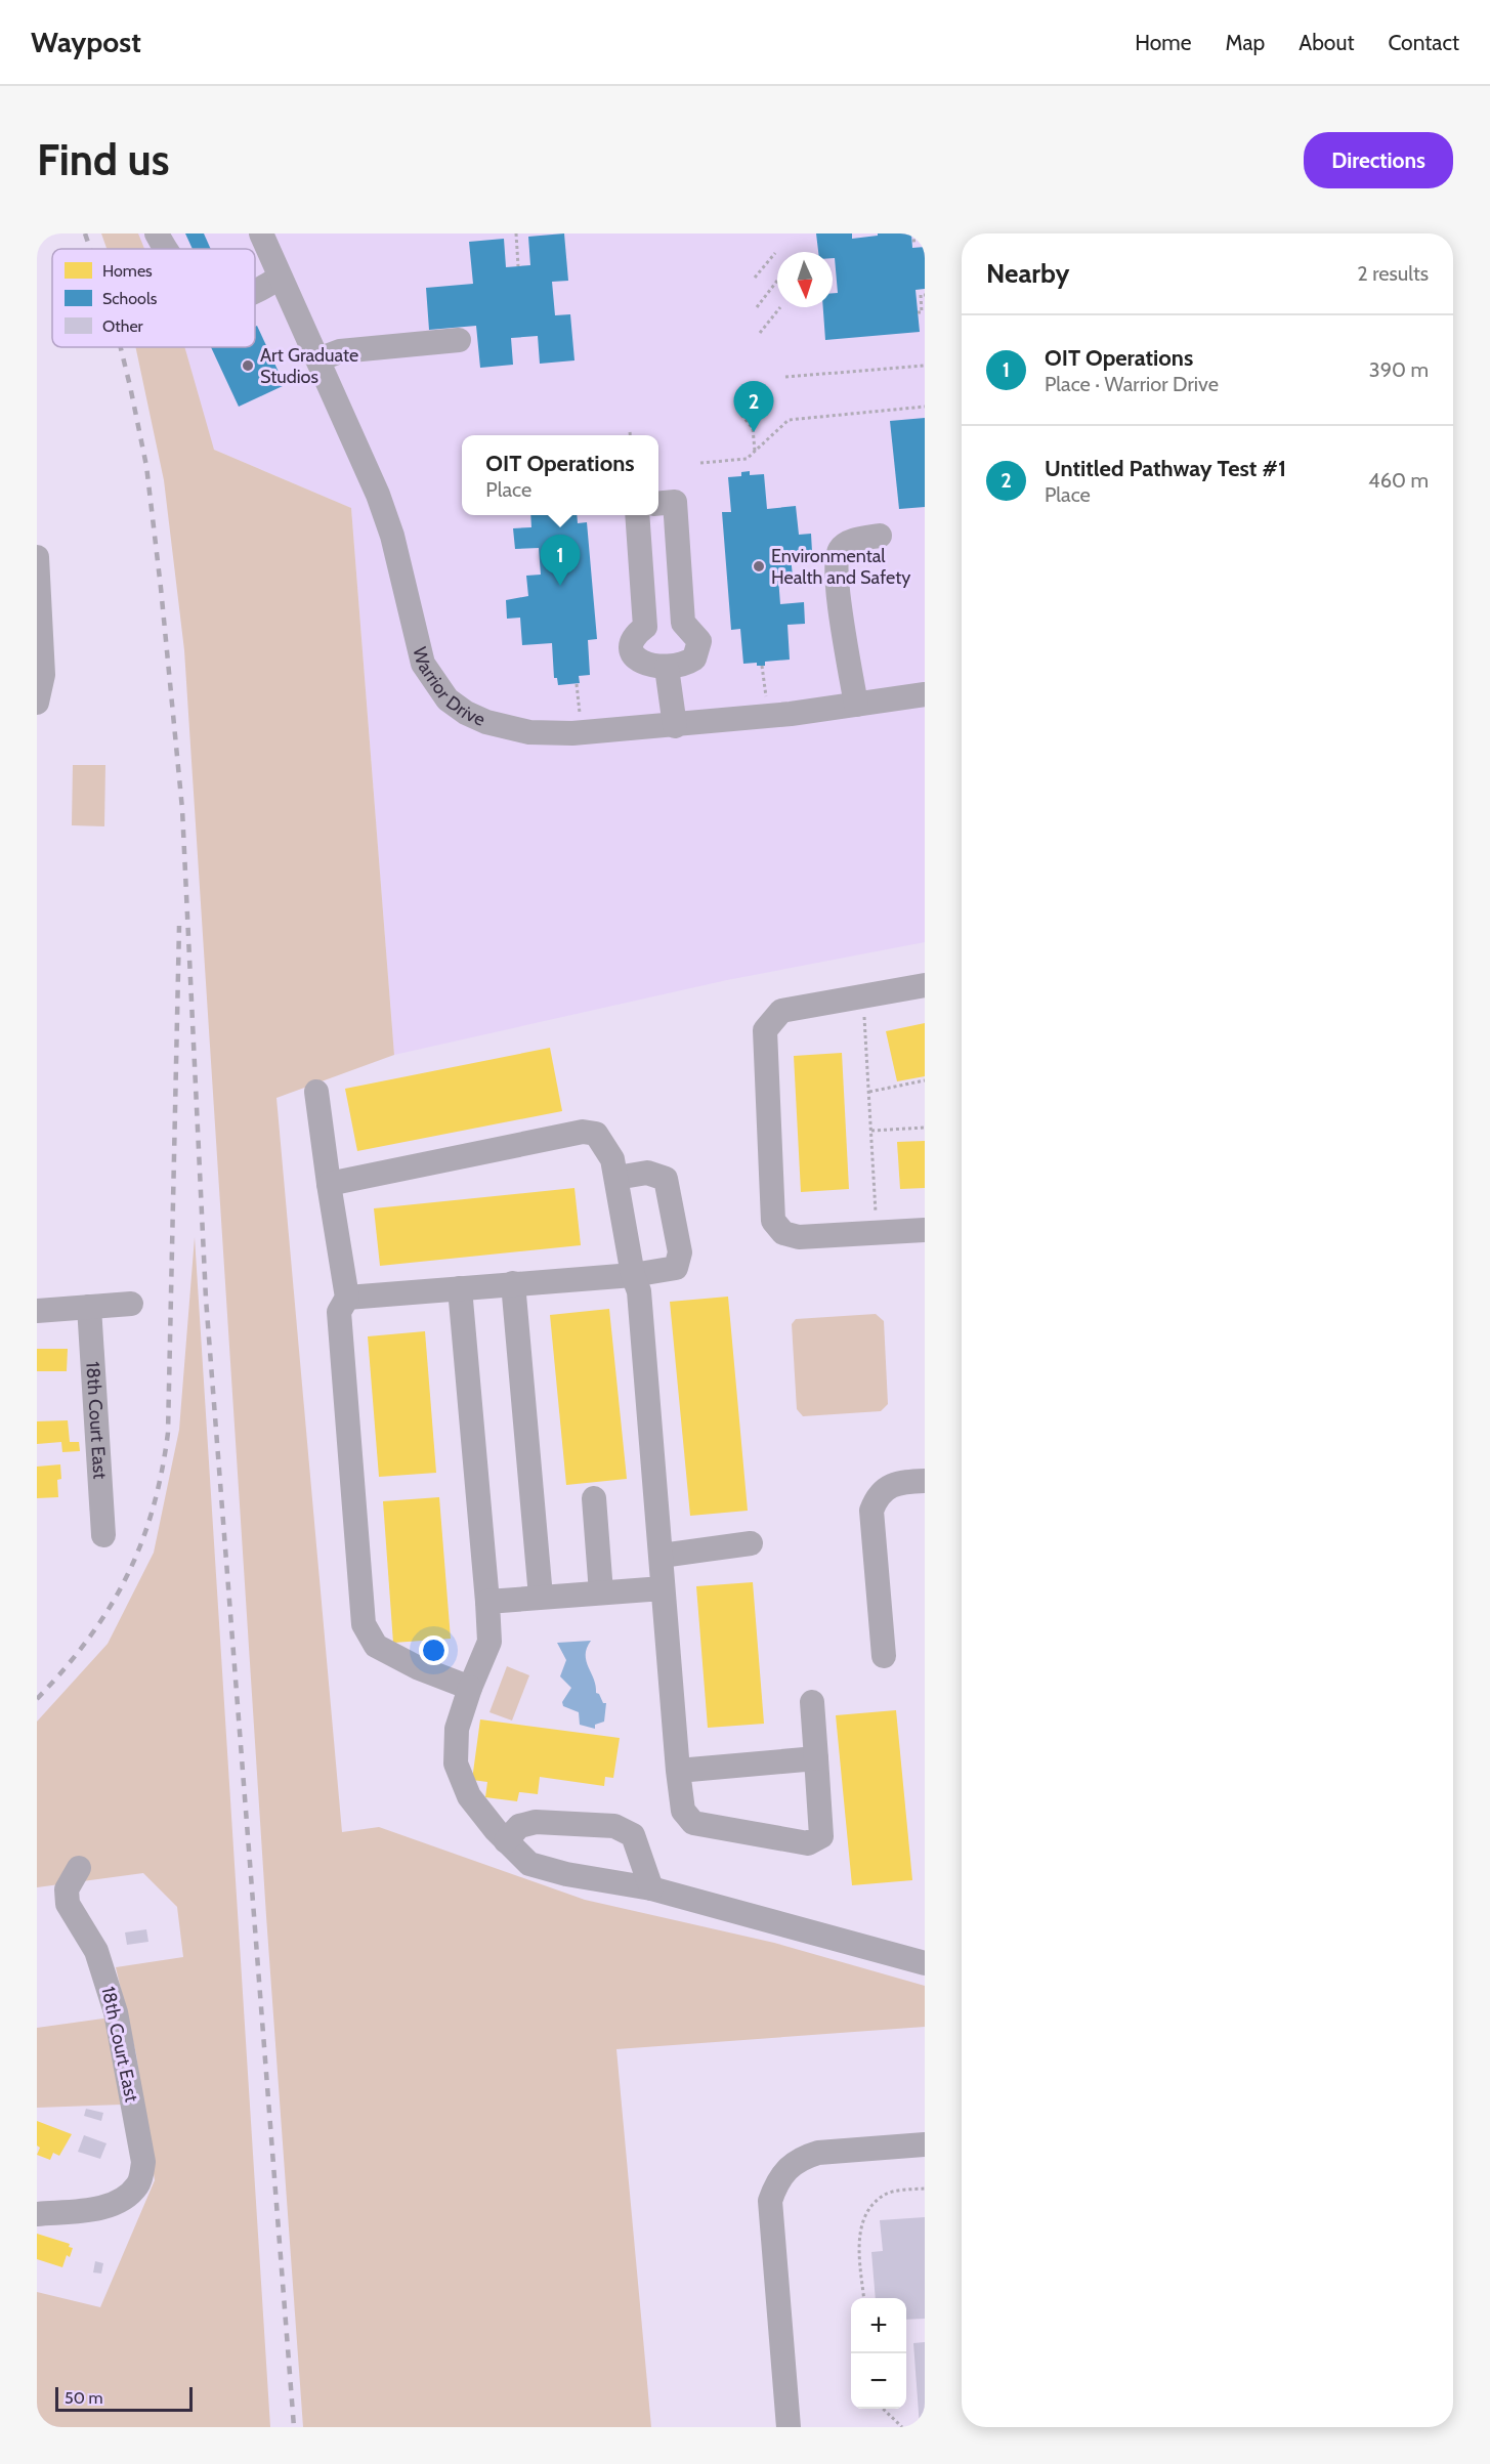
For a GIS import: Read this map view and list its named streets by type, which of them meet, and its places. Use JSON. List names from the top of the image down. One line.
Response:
{"streets":{"street":["Warrior Drive","18th Court East"]},"places":["Art Graduate Studios","Environmental Health and Safety"],"legend":["Homes","Schools","Other"],"scale_bar":"50 m","north":"bottom","page":{"header":"Waypost","nav":["Home","Map","About","Contact"],"buttons":"Directions","title":"Find us","heading":["Nearby","2 results"],"list":[{"mark":"1","name":"OIT Operations","note":"Place · Warrior Drive","value":"390 m"},{"mark":"2","name":"Untitled Pathway Test #1","note":"Place","value":"460 m"}],"pins":["2","1"],"popup":["OIT Operations","Place"],"map_buttons":["+","−"],"scale":"50 m"}}
